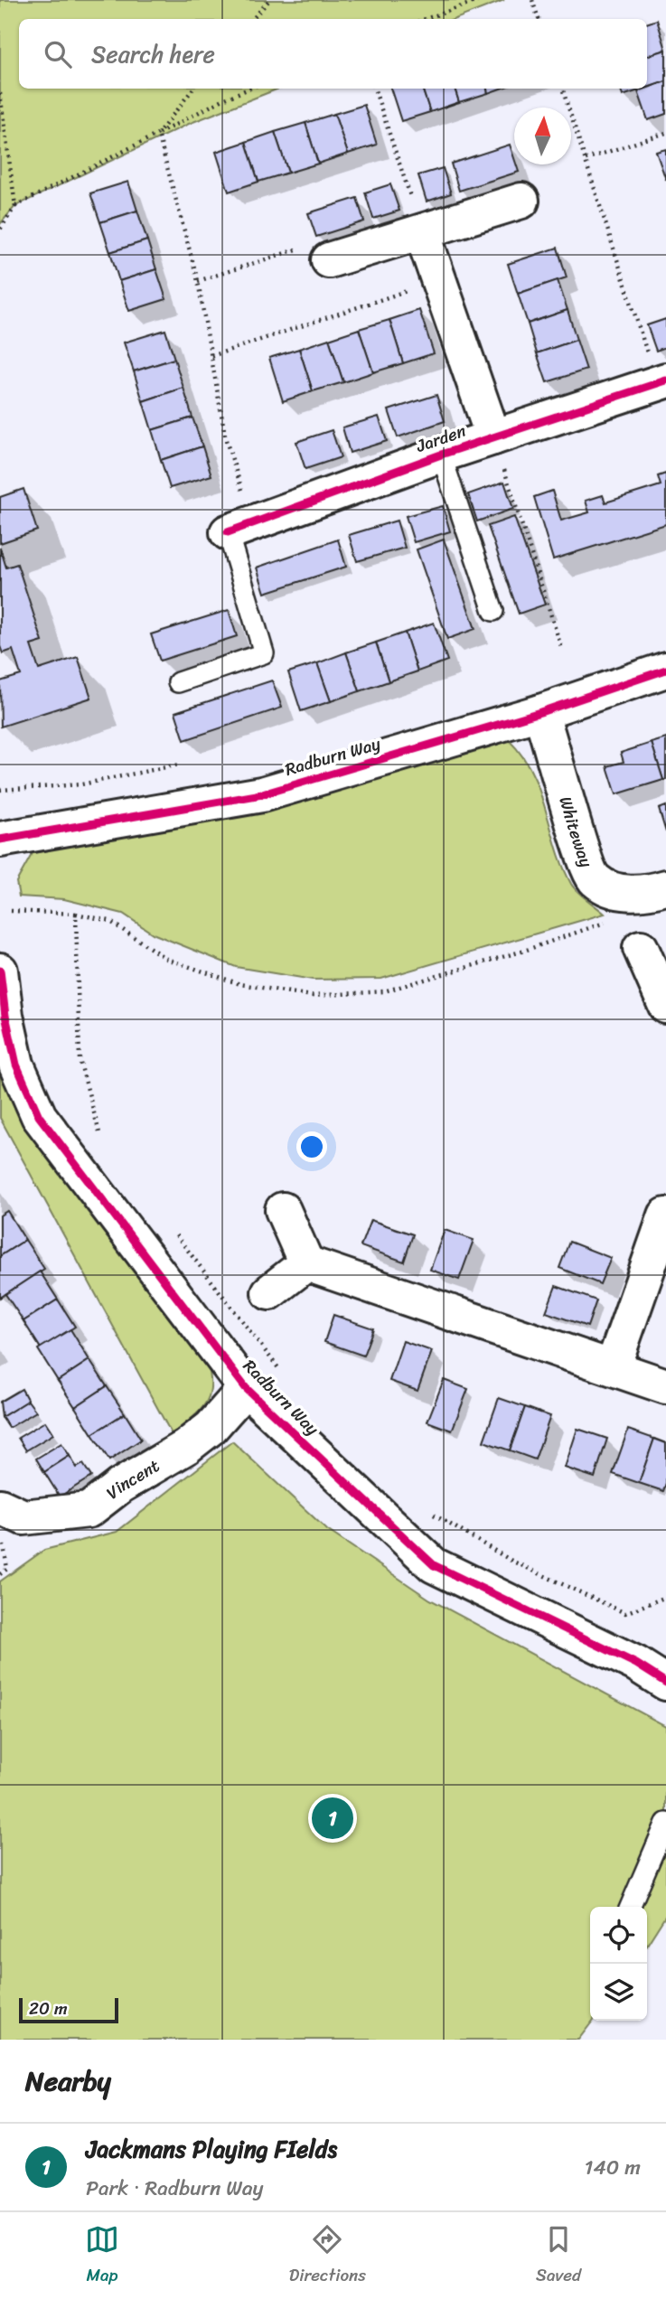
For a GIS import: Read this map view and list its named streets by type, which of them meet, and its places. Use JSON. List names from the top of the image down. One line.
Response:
{"streets":{"street":["Jarden","Radburn Way","Whiteway","Vincent"]},"crossings":[["Radburn Way","Whiteway"],["Radburn Way","Vincent"]],"scale_bar":"20 m","north":"top","page":{"search":"Search here","pins":"1","scale":"20 m","heading":"Nearby","list":[{"mark":"1","name":"Jackmans Playing FIelds","note":"Park · Radburn Way","value":"140 m"}],"nav":["Map","Directions","Saved"]}}
